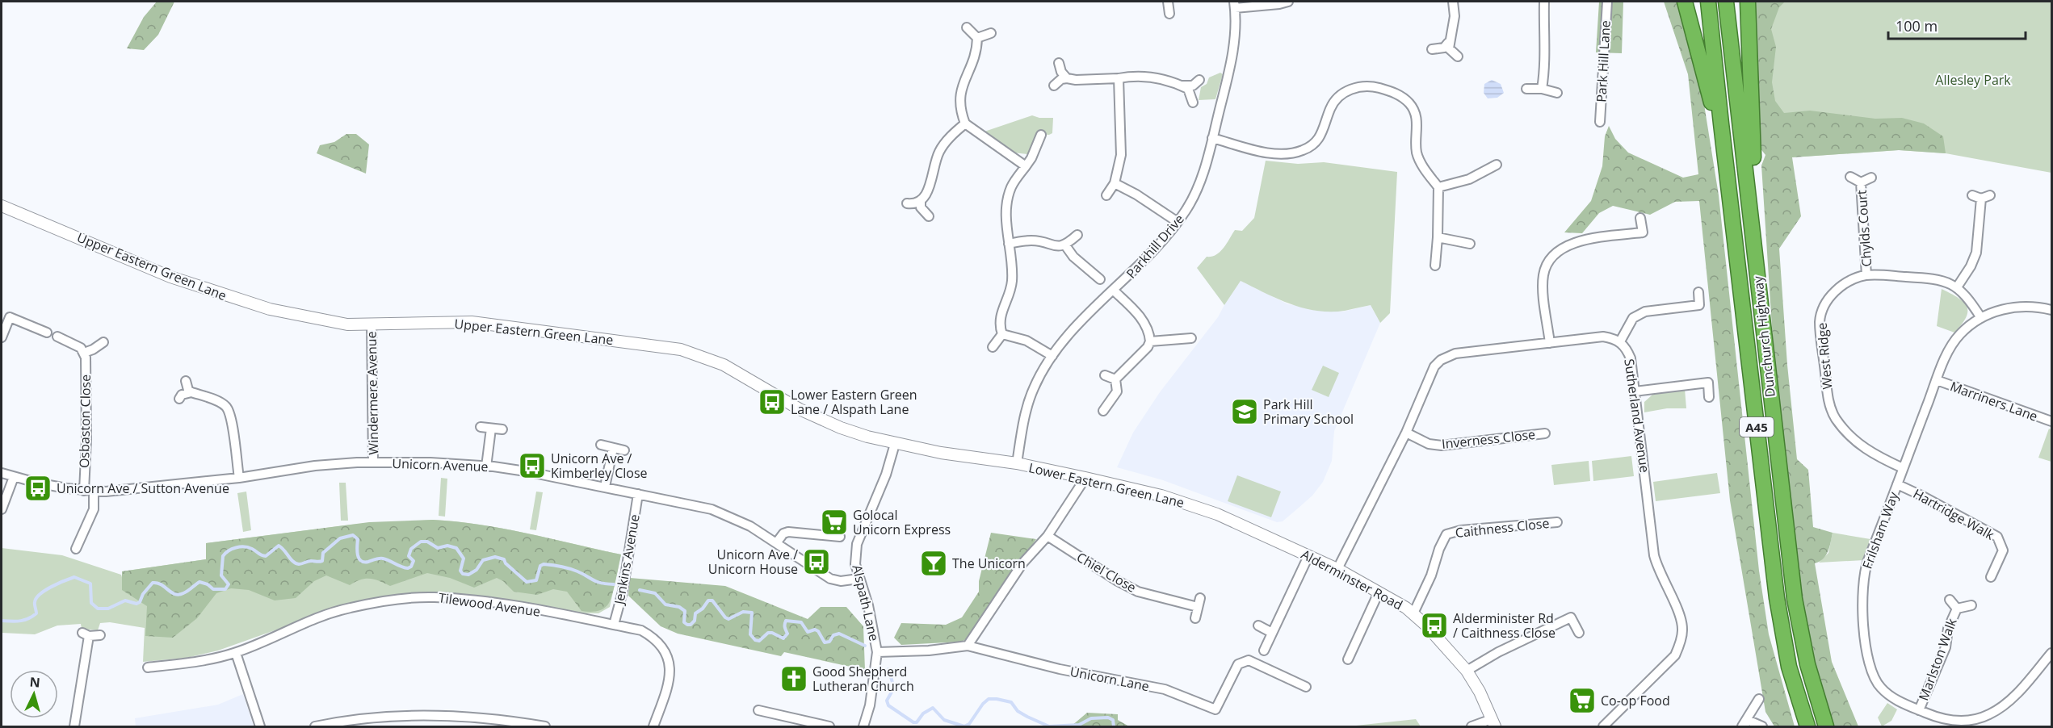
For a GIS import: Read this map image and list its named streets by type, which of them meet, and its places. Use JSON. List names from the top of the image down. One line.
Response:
{"streets":{"highway":["Dunchurch Highway","A45"],"street":["Park Hill Lane","Chylds Court","Parkhill Drive","Upper Eastern Green Lane","West Ridge","Windermere Avenue","Marriners Lane","Sutherland Avenue","Osbaston Close","Inverness Close","Unicorn Avenue","Lower Eastern Green Lane","Hartridge Walk","Caithness Close","Frilsham Way","Jenkins Avenue","Chiel Close","Alderminster Road","Alspath Lane","Tilewood Avenue","Marlston Walk","Unicorn Lane"]},"crossings":[["Chylds Court","West Ridge"],["Parkhill Drive","Lower Eastern Green Lane"],["Upper Eastern Green Lane","Windermere Avenue"],["Upper Eastern Green Lane","Lower Eastern Green Lane"],["Upper Eastern Green Lane","Alspath Lane"],["West Ridge","Frilsham Way"],["Windermere Avenue","Unicorn Avenue"],["Marriners Lane","Frilsham Way"],["Sutherland Avenue","Inverness Close"],["Sutherland Avenue","Alderminster Road"],["Osbaston Close","Unicorn Avenue"],["Unicorn Avenue","Jenkins Avenue"],["Unicorn Avenue","Alspath Lane"],["Lower Eastern Green Lane","Alderminster Road"],["Lower Eastern Green Lane","Alspath Lane"],["Hartridge Walk","Frilsham Way"],["Caithness Close","Alderminster Road"],["Frilsham Way","Marlston Walk"],["Jenkins Avenue","Tilewood Avenue"],["Alspath Lane","Unicorn Lane"]],"parks":["Allesley Park"],"places":{"bus stop":["Lower Eastern Green Lane / Alspath Lane","Unicorn Ave / Kimberley Close","Unicorn Ave / Sutton Avenue","Unicorn Ave / Unicorn House","Alderminister Rd / Caithness Close"],"school or university":["Park Hill Primary School"],"supermarket":["Golocal Unicorn Express","Co-op Food"],"bar":["The Unicorn"],"church":["Good Shepherd Lutheran Church"]},"scale_bar":"100 m","north":"top"}
